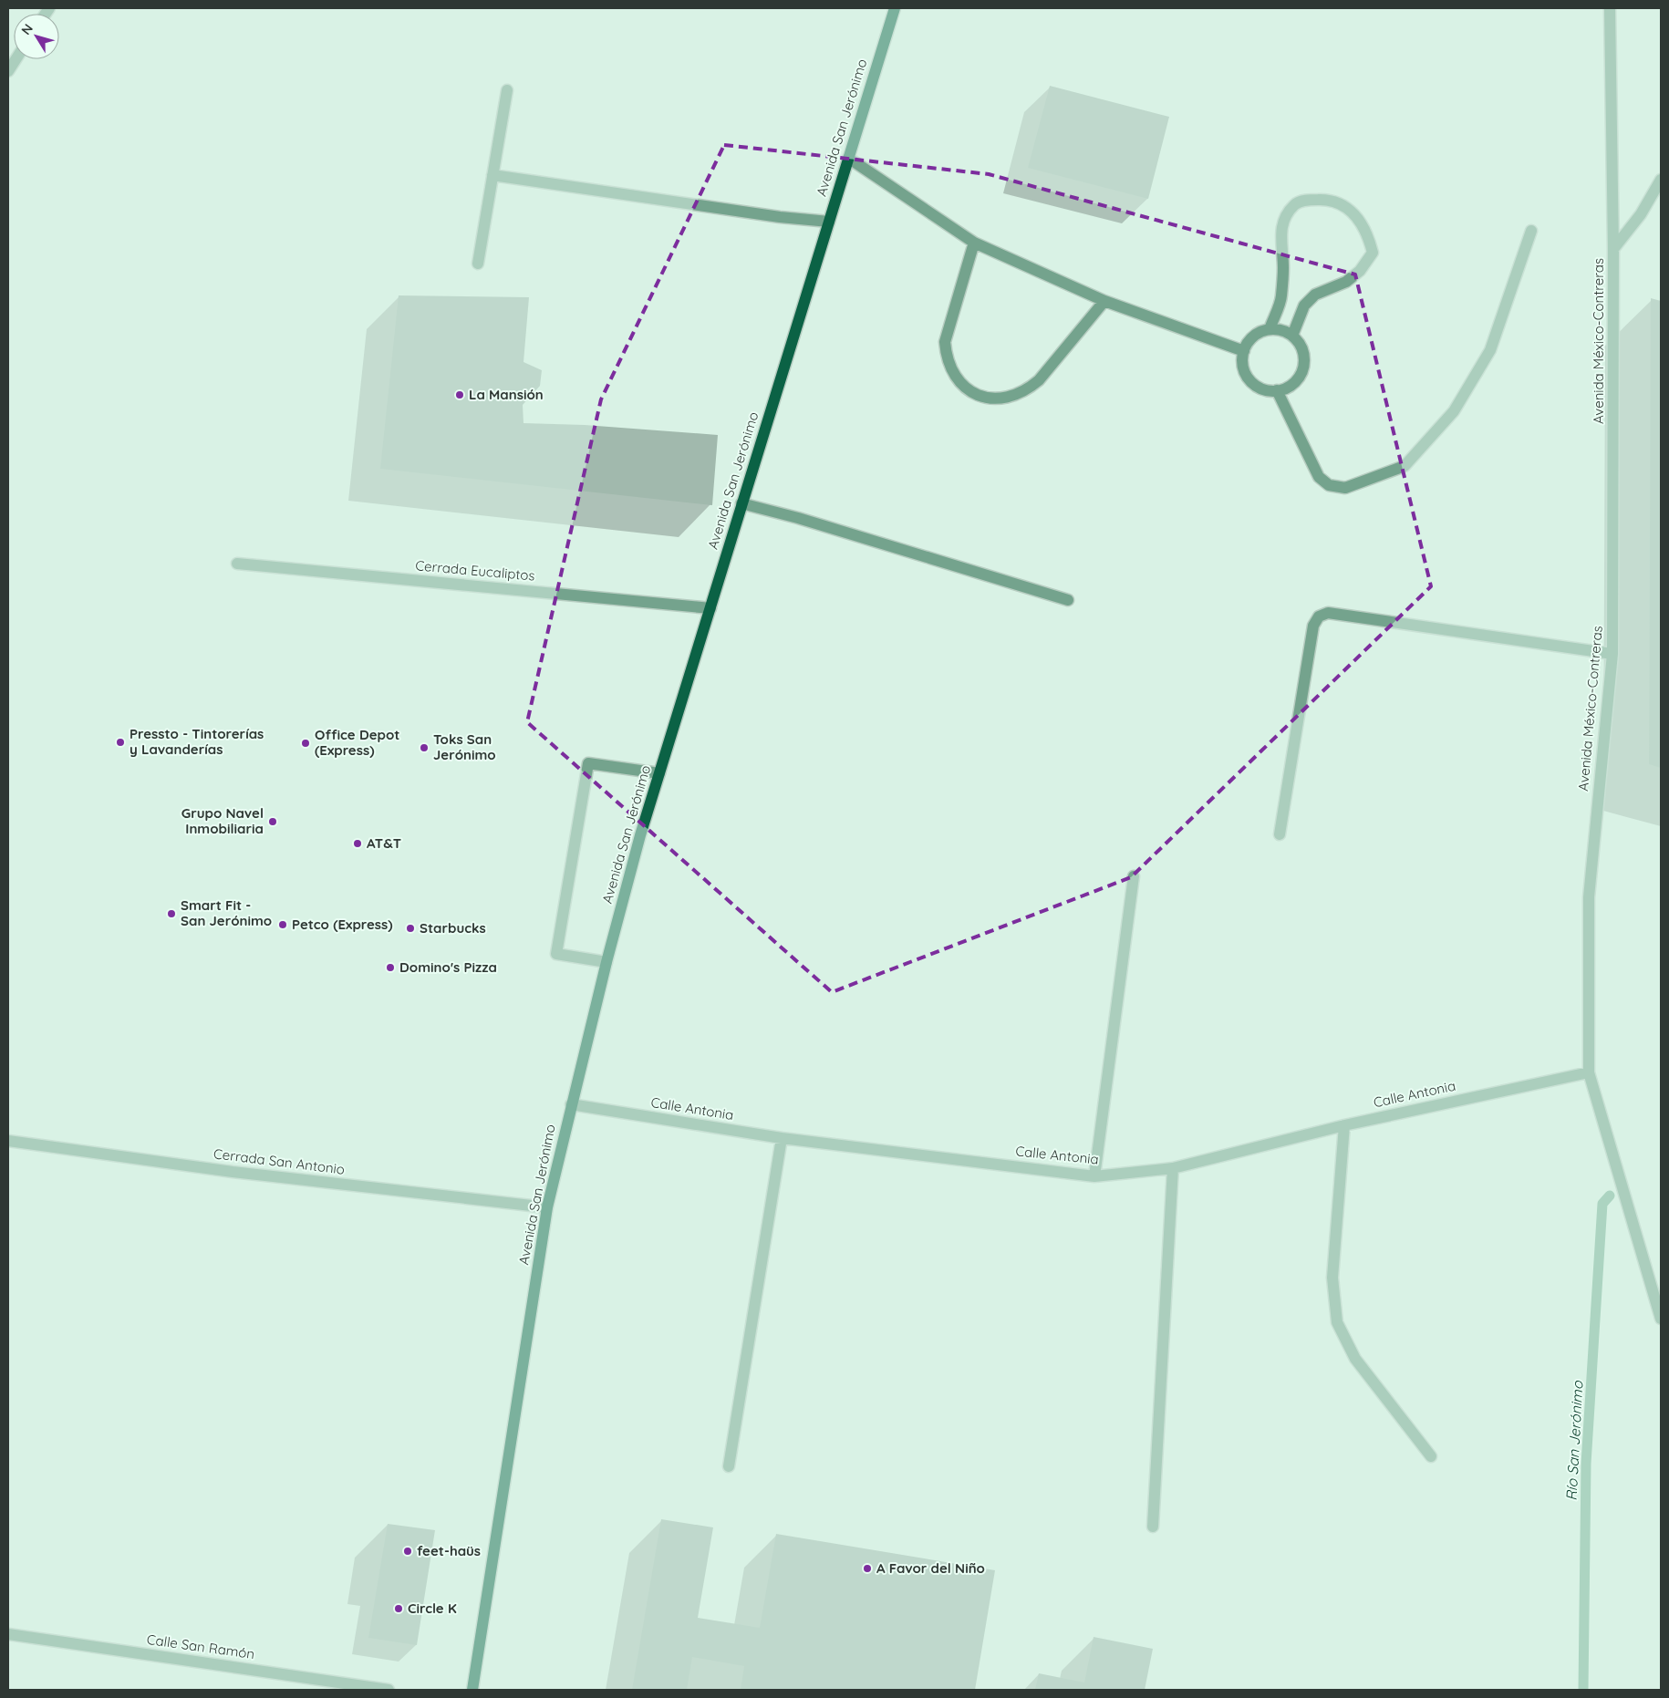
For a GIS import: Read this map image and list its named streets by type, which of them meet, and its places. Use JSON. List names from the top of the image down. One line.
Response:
{"streets":{"main road":["Avenida San Jerónimo"],"street":["Avenida México-Contreras","Cerrada Eucaliptos","Calle Antonia","Cerrada San Antonio","Calle San Ramón"]},"crossings":[["Avenida San Jerónimo","Cerrada Eucaliptos"],["Avenida San Jerónimo","Calle Antonia"],["Avenida San Jerónimo","Cerrada San Antonio"],["Avenida México-Contreras","Calle Antonia"]],"water":["Río San Jerónimo"],"places":["La Mansión","Pressto - Tintorerías y Lavanderías","Office Depot (Express)","Toks San Jerónimo","Grupo Navel Inmobiliaria","AT&T","Smart Fit - San Jerónimo","Petco (Express)","Starbucks","Domino's Pizza","feet-haüs","A Favor del Niño","Circle K"],"north":"top left"}
